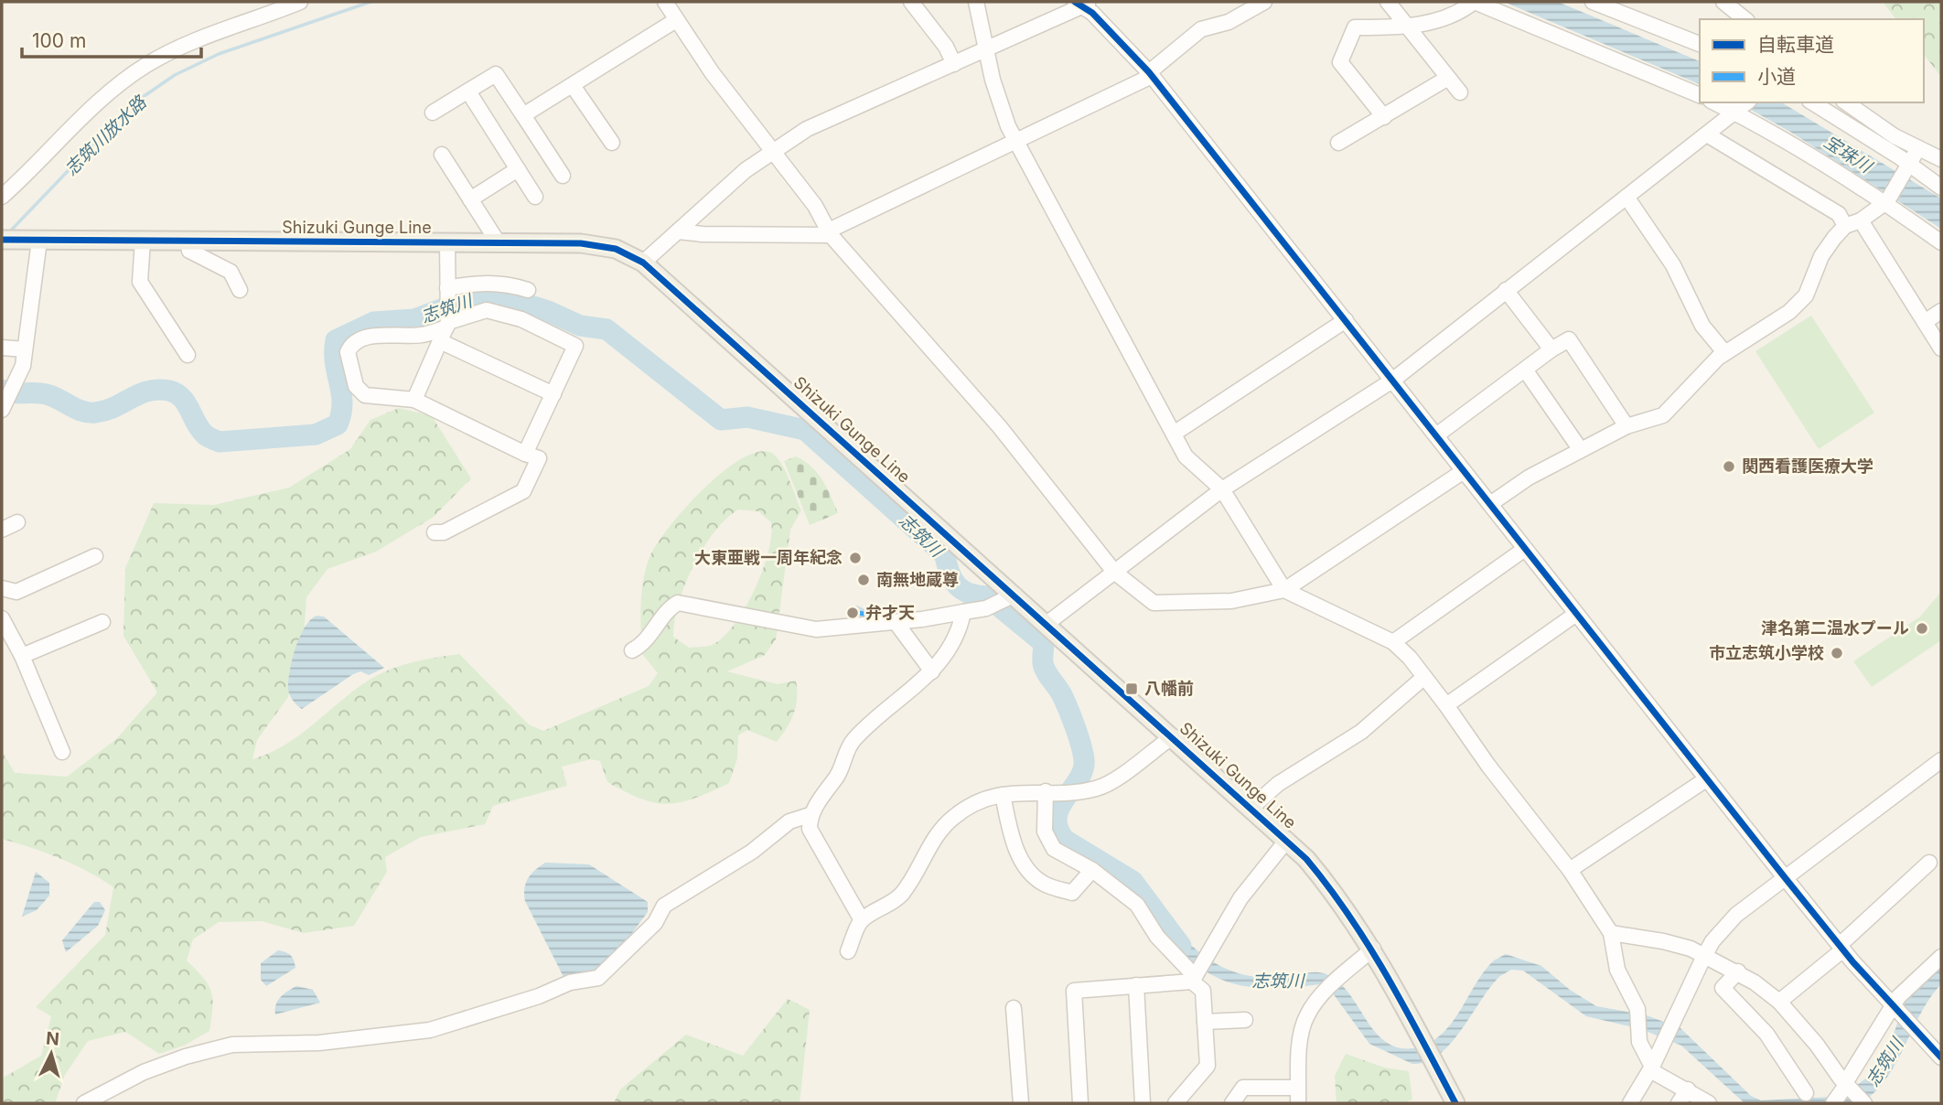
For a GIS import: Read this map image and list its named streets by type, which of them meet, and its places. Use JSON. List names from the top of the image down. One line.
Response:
{"streets":{"main road":["Shizuki Gunge Line"]},"water":["志筑川放水路","宝珠川","志筑川"],"places":{"other":["関西看護医療大学","大東亜戦一周年紀念","南無地蔵尊","弁才天","津名第二温水プール","市立志筑小学校"],"transit":["八幡前"]},"legend":["自転車道","小道"],"scale_bar":"100 m","north":"top"}
